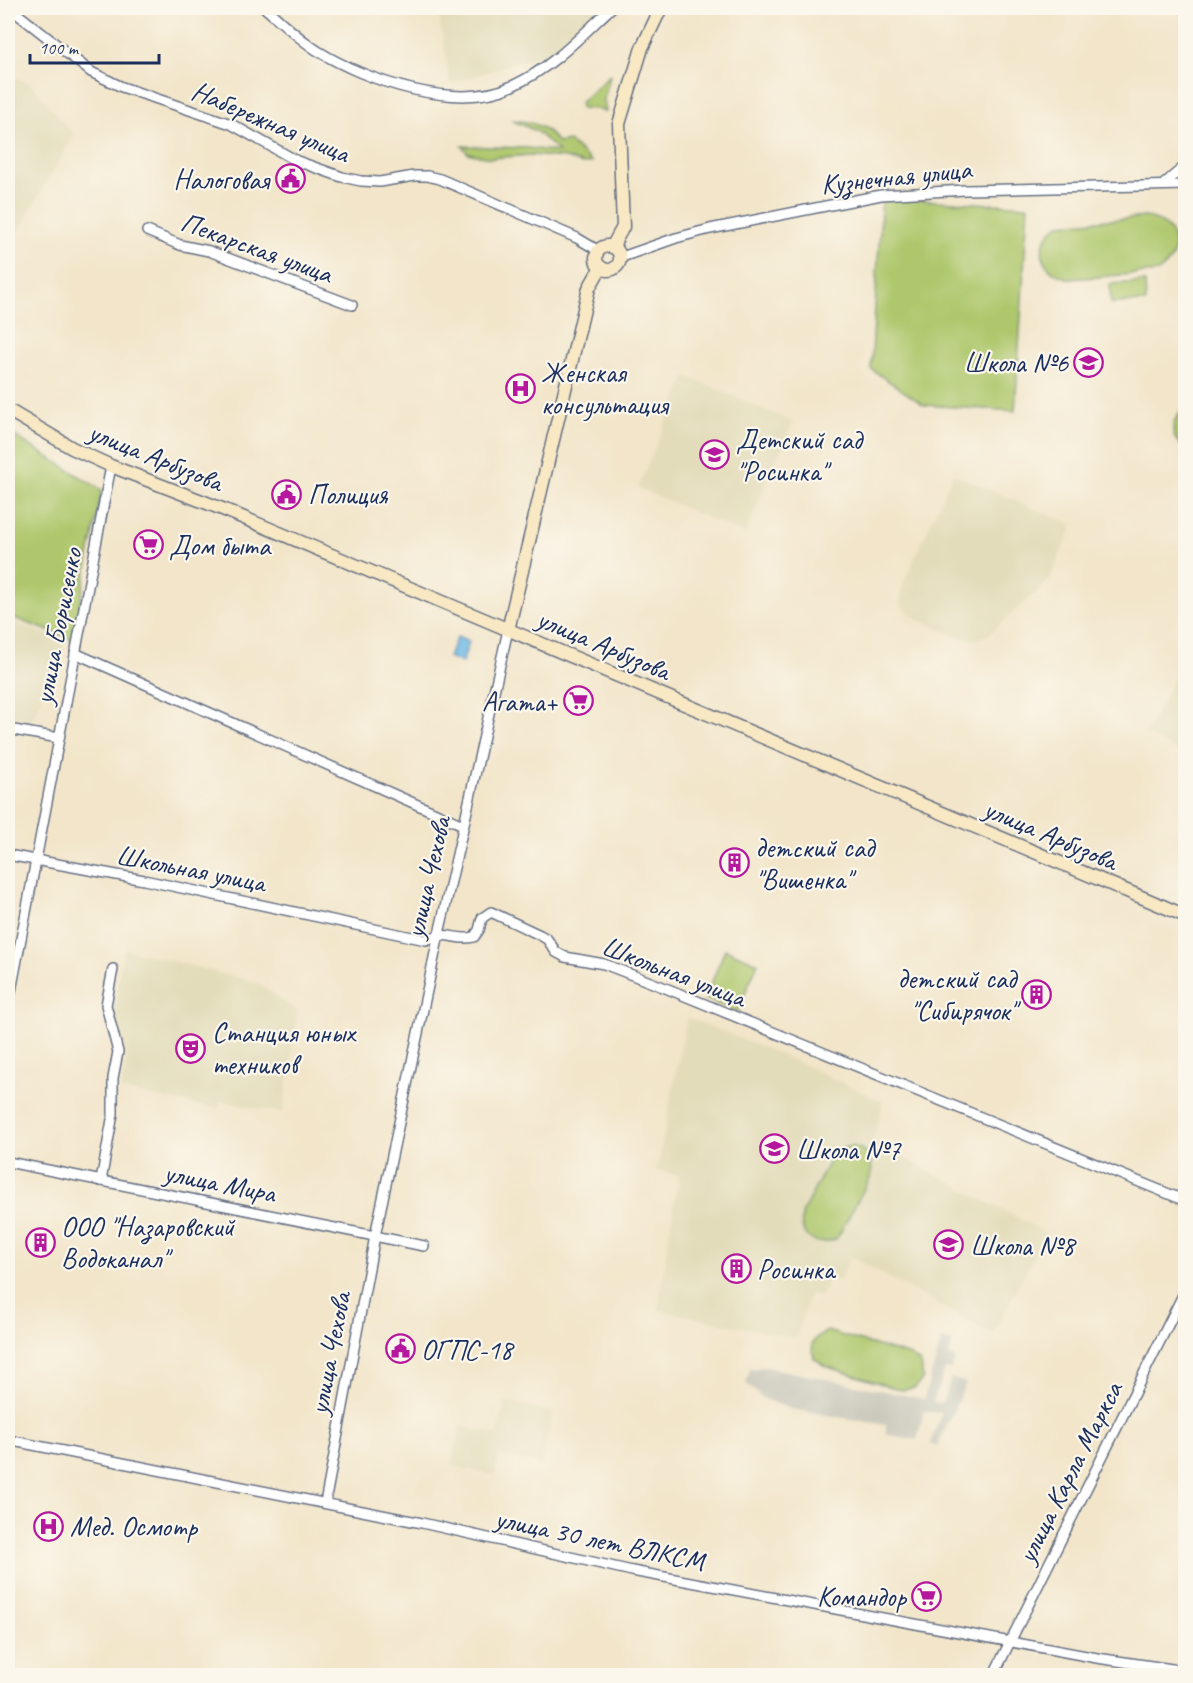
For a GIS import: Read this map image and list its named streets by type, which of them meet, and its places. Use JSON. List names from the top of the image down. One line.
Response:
{"streets":{"street":["Набережная улица","Кузнечная улица","Пекарская улица","улица Арбузова","улица Борисенко","Школьная улица","улица Чехова","улица Мира","улица Карла Маркса","улица 30 лет ВЛКСМ"]},"crossings":[["Набережная улица","Кузнечная улица"],["Набережная улица","улица Чехова"],["Кузнечная улица","улица Чехова"],["улица Арбузова","улица Борисенко"],["улица Арбузова","улица Чехова"],["улица Борисенко","Школьная улица"],["Школьная улица","улица Чехова"],["улица Чехова","улица Мира"],["улица Чехова","улица 30 лет ВЛКСМ"],["улица Карла Маркса","улица 30 лет ВЛКСМ"]],"places":{"public building":["Налоговая","Полиция","ОГПС-18"],"school or university":["Школа №6","Детский сад \"Росинка\"","Школа №7","Школа №8"],"hospital":["Женская консультация","Мед. Осмотр"],"supermarket":["Дом быта","Агата+","Командор"],"building":["детский сад \"Вишенка\"","детский сад \"Сибирячок\"","ООО \"Назаровский Водоканал\"","Росинка"],"theatre":["Станция юных техников"]},"scale_bar":"100 m"}
